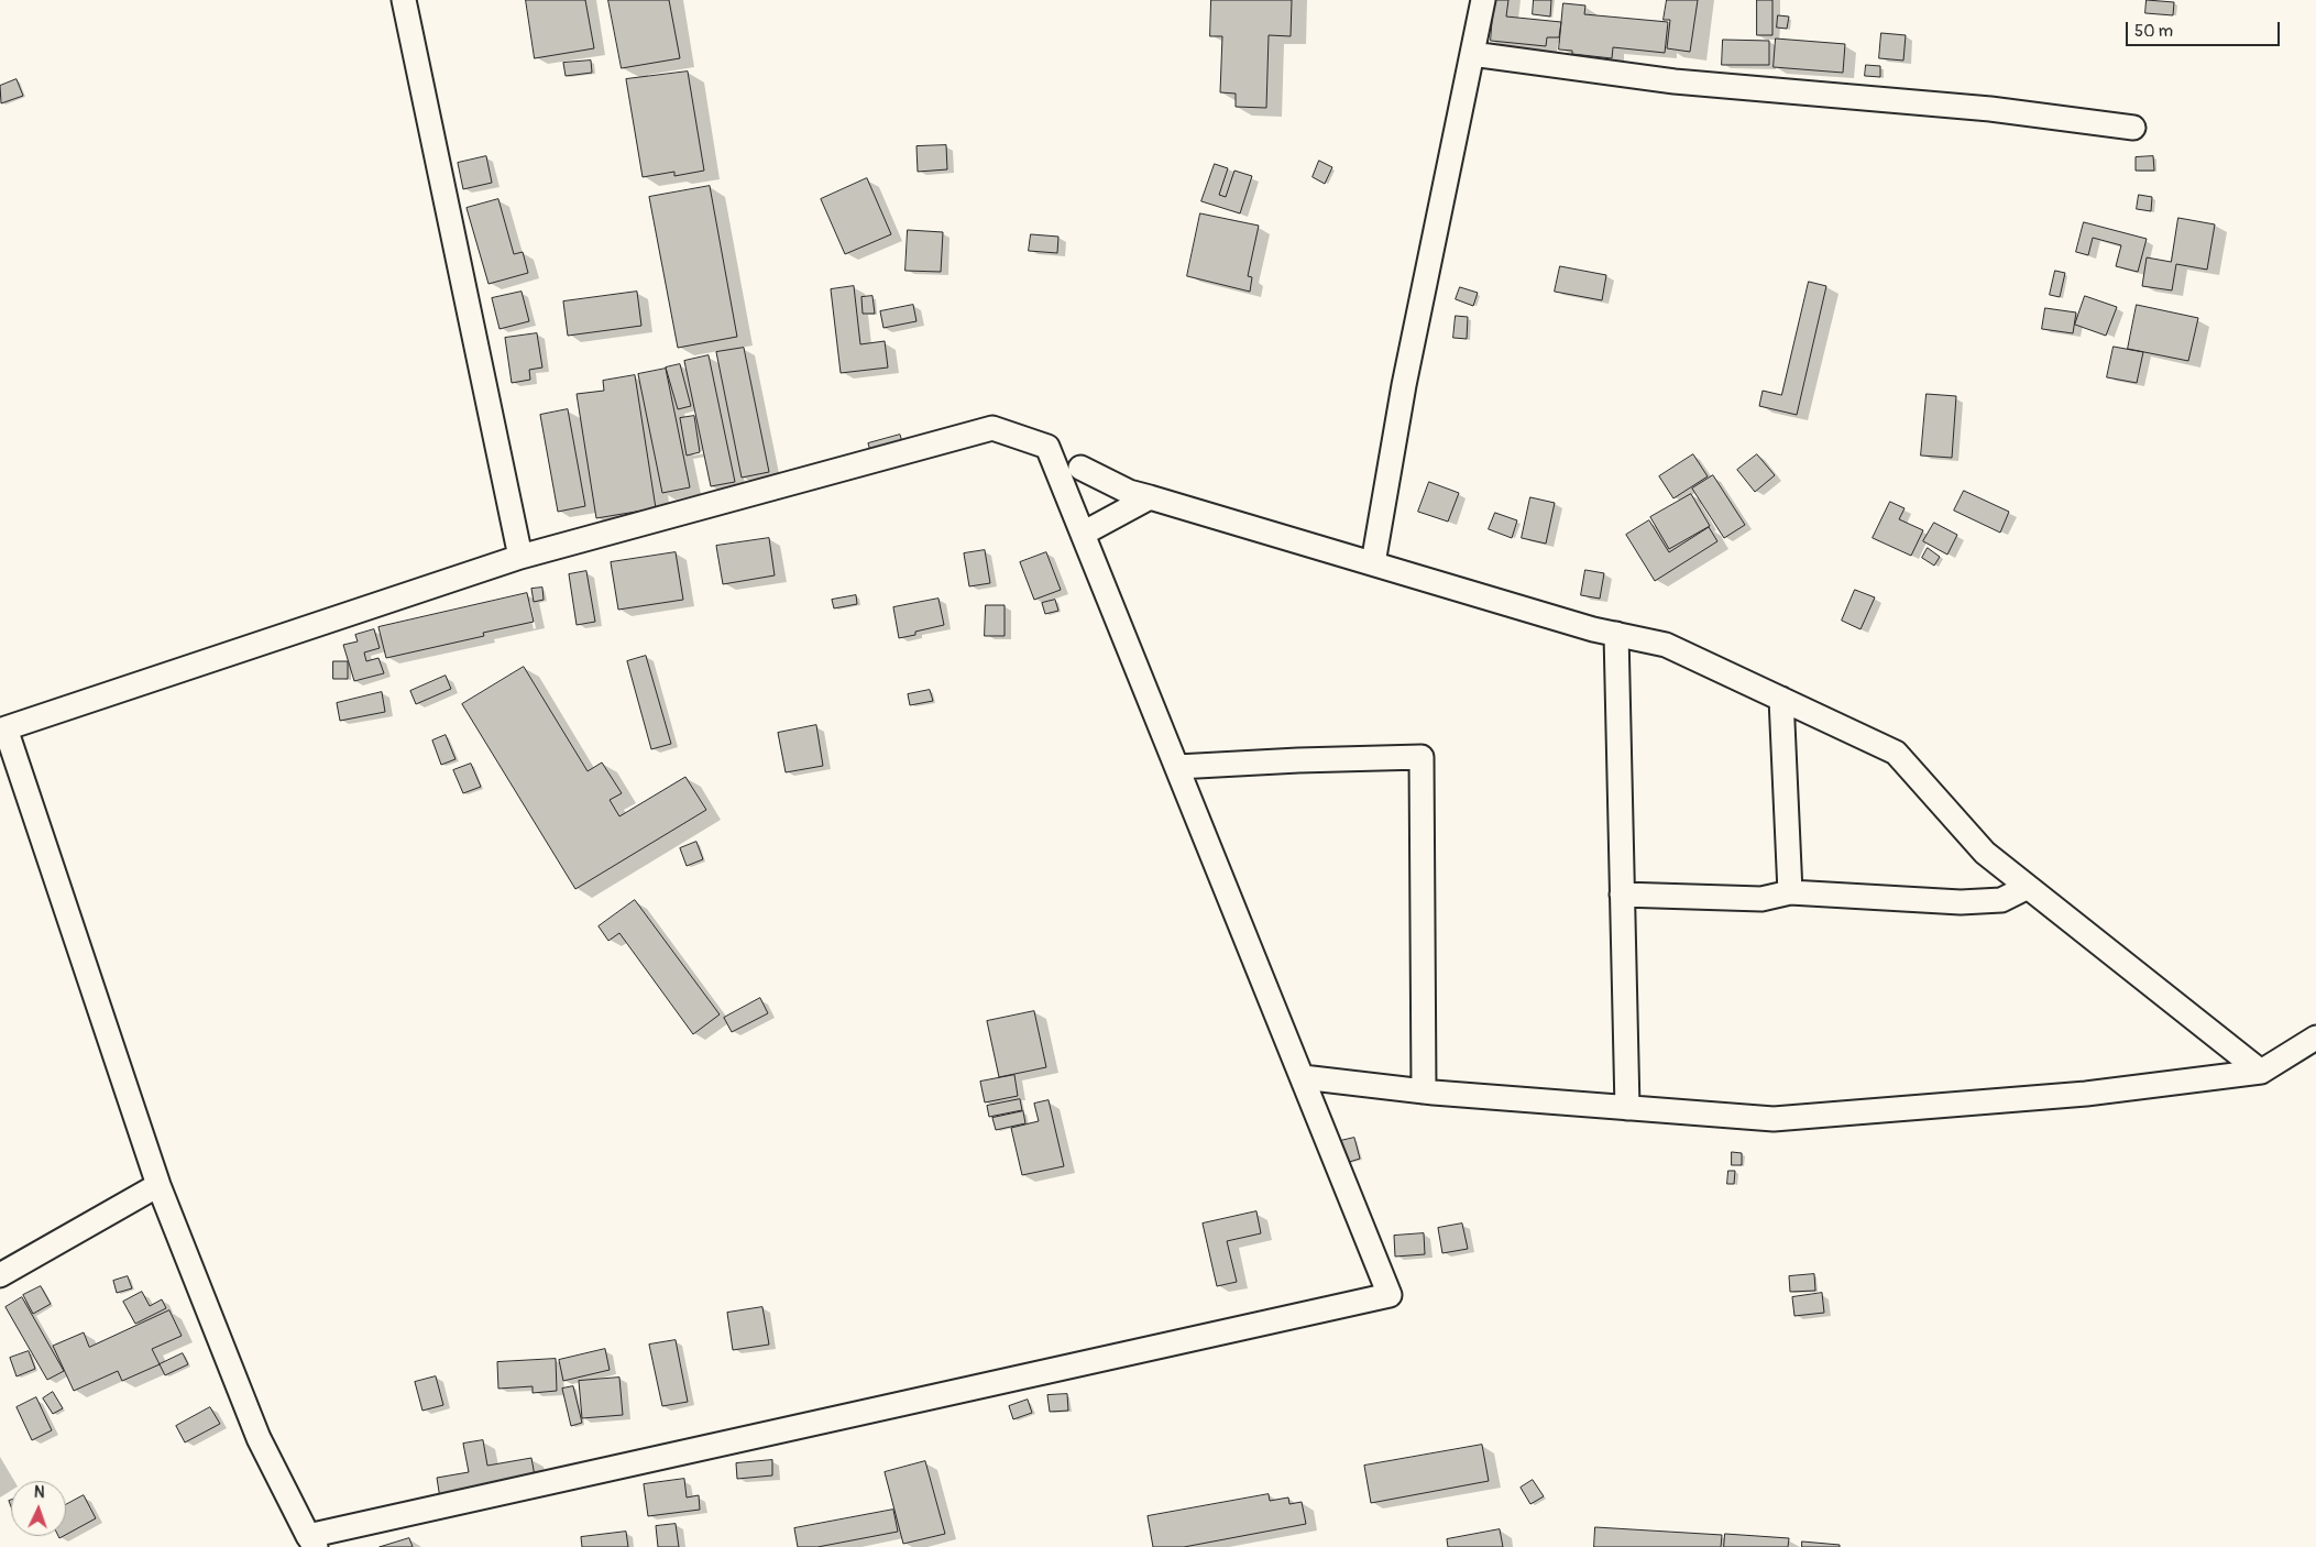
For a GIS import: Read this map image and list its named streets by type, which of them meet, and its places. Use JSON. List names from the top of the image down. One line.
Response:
{"scale_bar":"50 m","north":"top"}
